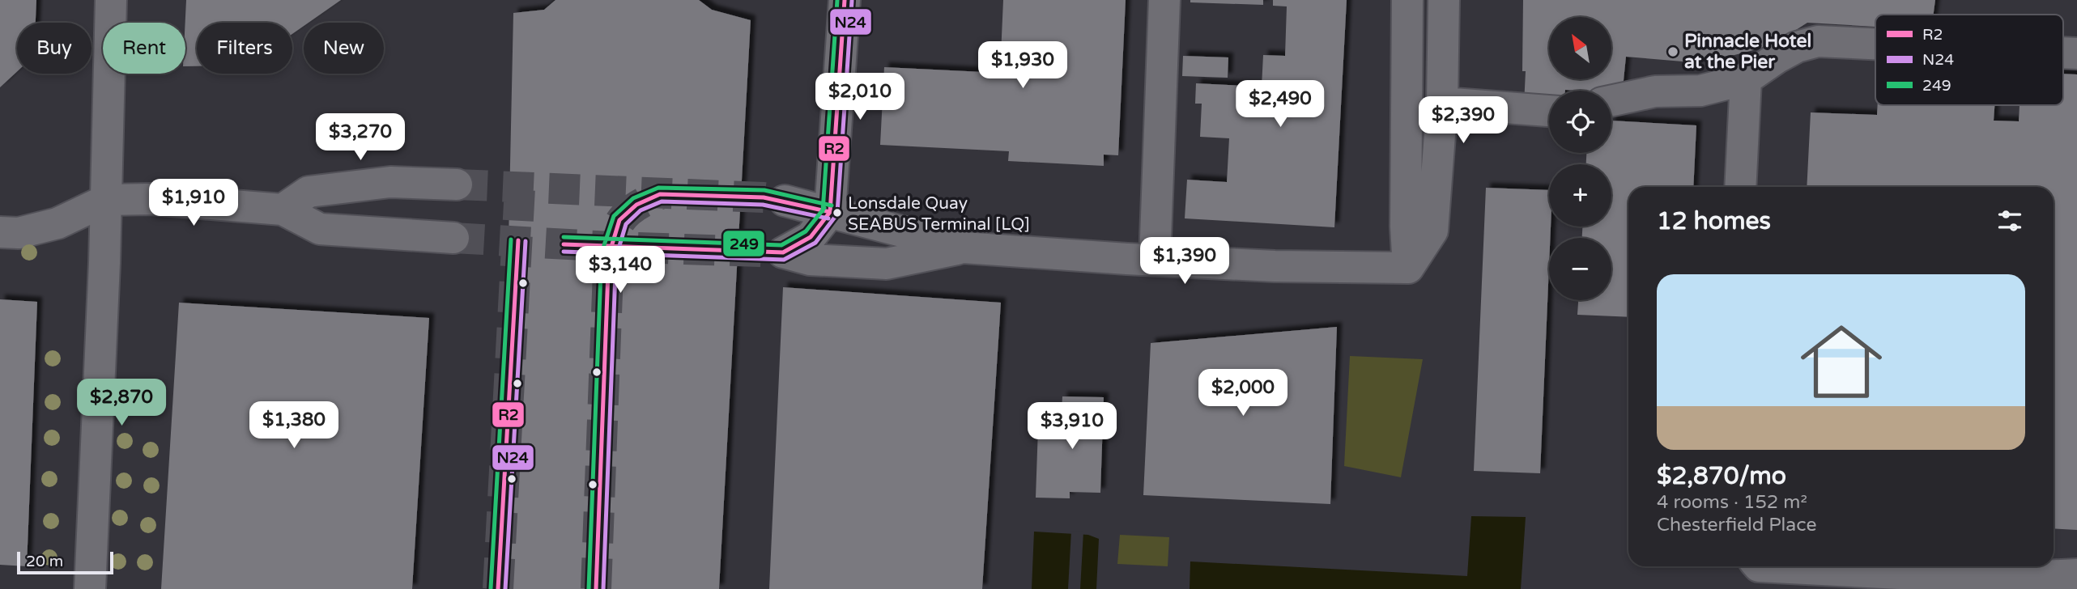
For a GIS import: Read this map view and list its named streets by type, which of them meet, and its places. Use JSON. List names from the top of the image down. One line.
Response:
{"places":["Pinnacle Hotel at the Pier","Lonsdale Quay SEABUS Terminal [LQ]"],"lines":["transit line R2","transit line 249","transit line N24"],"legend":["R2","N24","249"],"scale_bar":"20 m","north":"top left","page":{"map_buttons":["+","−"],"chip":["Buy","Rent","Filters","New"],"price":["$1,930","$2,010","$2,490","$2,390","$3,270","$1,910","$1,390","$3,140","$2,000","$2,870","$1,380","$3,910"],"heading":"12 homes","list":[{"name":"$2,870/mo","note":"4 rooms · 152 m² · Chesterfield Place"}],"scale":"20 m"}}
